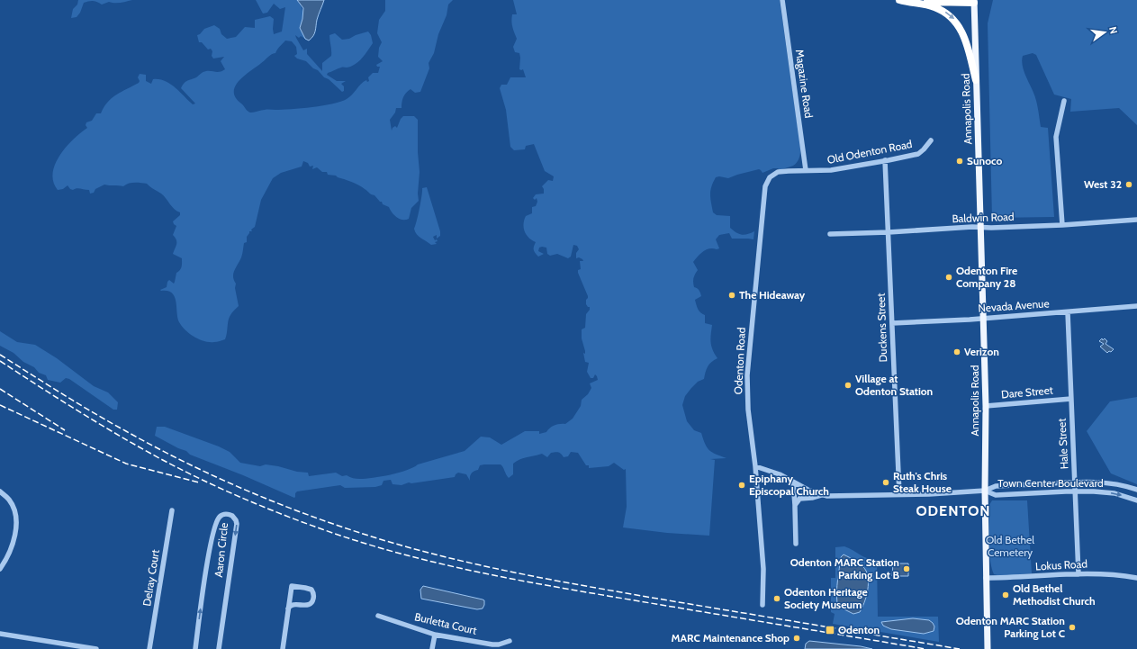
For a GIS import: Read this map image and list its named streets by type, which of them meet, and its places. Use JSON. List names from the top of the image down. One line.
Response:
{"streets":{"main road":["Annapolis Road"],"street":["Magazine Road","Old Odenton Road","Baldwin Road","Nevada Avenue","Duckens Street","Odenton Road","Dare Street","Hale Street","Town Center Boulevard","Aaron Circle","Lokus Road","Delray Court","Burletta Court"]},"crossings":[["Magazine Road","Old Odenton Road"],["Magazine Road","Odenton Road"],["Annapolis Road","Baldwin Road"],["Annapolis Road","Nevada Avenue"],["Annapolis Road","Dare Street"],["Annapolis Road","Town Center Boulevard"],["Annapolis Road","Lokus Road"],["Old Odenton Road","Duckens Street"],["Old Odenton Road","Odenton Road"],["Baldwin Road","Duckens Street"],["Nevada Avenue","Duckens Street"],["Nevada Avenue","Hale Street"],["Duckens Street","Town Center Boulevard"],["Odenton Road","Town Center Boulevard"],["Dare Street","Hale Street"],["Hale Street","Town Center Boulevard"],["Hale Street","Lokus Road"]],"districts":["ODENTON"],"parks":["Old Bethel Cemetery"],"places":{"other":["Sunoco","West 32","Odenton Fire Company 28","The Hideaway","Verizon","Village at Odenton Station","Ruth's Chris Steak House","Epiphany Episcopal Church","Odenton MARC Station Parking Lot B","Old Bethel Methodist Church","Odenton Heritage Society Museum","Odenton MARC Station Parking Lot C","MARC Maintenance Shop"],"transit":["Odenton"]},"north":"right"}
